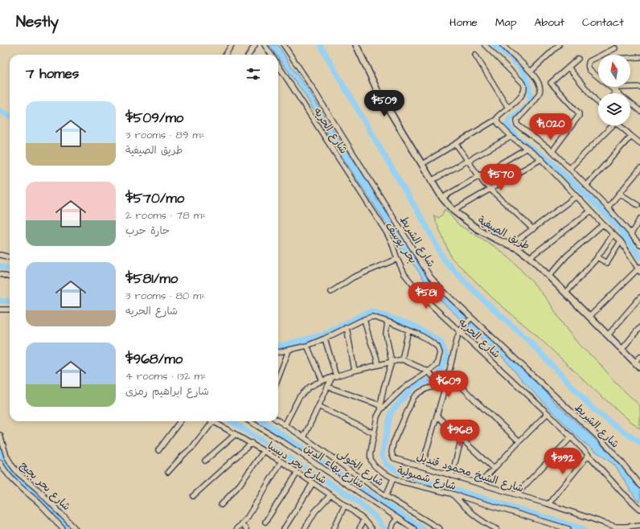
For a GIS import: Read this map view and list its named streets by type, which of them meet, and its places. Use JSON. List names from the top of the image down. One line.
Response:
{"streets":{"street":["شارع الحريه","طريق الصيفية","شارع الشريط","شارع بحر ديسيا","شارع بهاء الدين","شارع الخولى","شارع الشيخ محمود قنديل","شارع شمبولية","شارع بحر بجيج"]},"water":["بحر يوسف"],"north":"top","page":{"header":"Nestly","nav":["Home","Map","About","Contact"],"heading":"7 homes","price":["$509","$1,020","$570","$581","$609","$968","$392"],"list":[{"name":"$509/mo","note":"3 rooms · 89 m² · طريق الصيفية"},{"name":"$570/mo","note":"2 rooms · 78 m² · حارة حرب"},{"name":"$581/mo","note":"3 rooms · 80 m² · شارع الحريه"},{"name":"$968/mo","note":"4 rooms · 132 m² · شارع ابراهيم رمزى"}]}}
